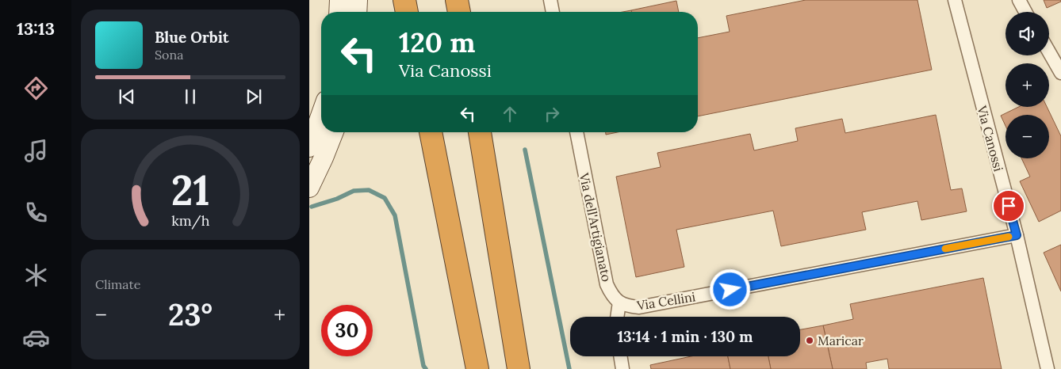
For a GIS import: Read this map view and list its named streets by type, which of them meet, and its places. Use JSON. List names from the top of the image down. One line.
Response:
{"streets":{"street":["Via Canossi","Via dell'Artigianato","Via Cellini"]},"crossings":[["Via Canossi","Via Cellini"],["Via dell'Artigianato","Via Cellini"]],"places":["Maricar"],"page":{"tabs":"13:13","map_buttons":["+","−"],"turn":["120 m","Via Canossi"],"song":["Blue Orbit","Sona"],"tile":"Climate","heat":["−","23°","+"],"limit":"30","trip":"13:14 · 1 min · 130 m","gauge":["21","km/h"]}}
